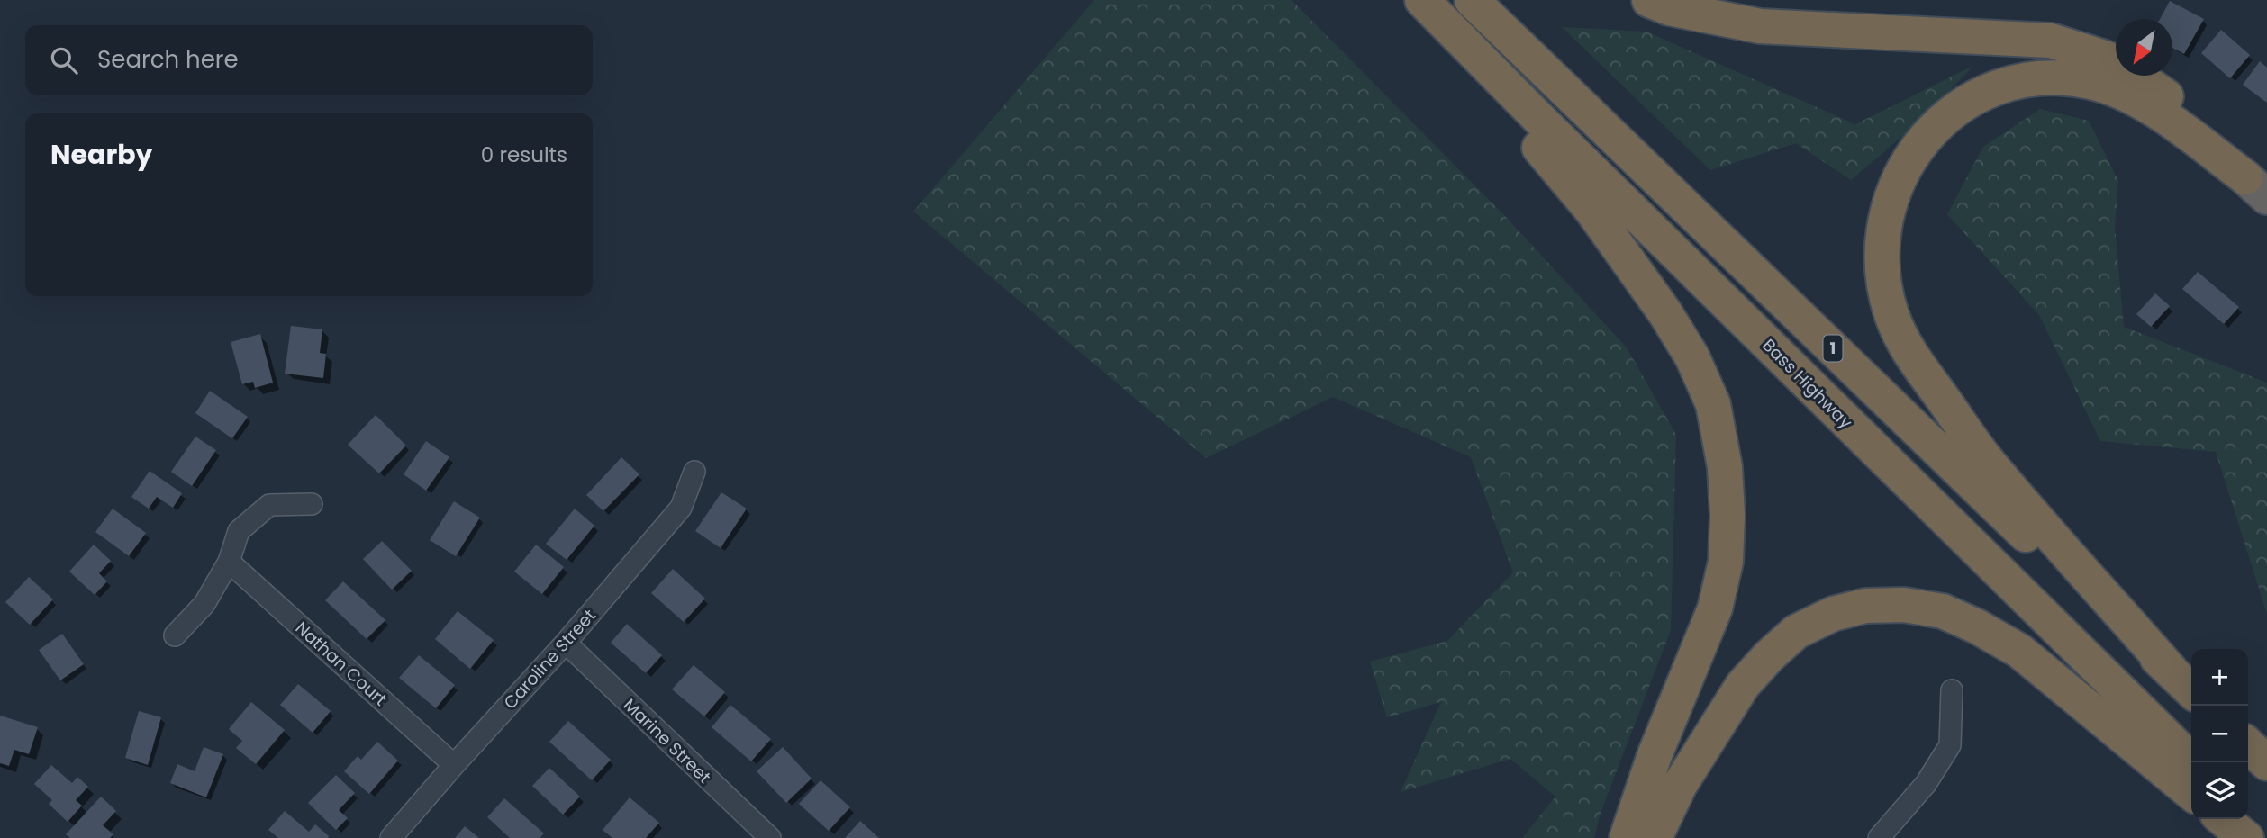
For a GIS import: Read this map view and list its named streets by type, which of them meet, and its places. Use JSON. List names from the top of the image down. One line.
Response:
{"streets":{"highway":["1","Bass Highway"],"street":["Caroline Street","Nathan Court","Marine Street"]},"crossings":[["Caroline Street","Nathan Court"],["Caroline Street","Marine Street"]],"north":"bottom left","page":{"search":"Search here","heading":["Nearby","0 results"],"map_buttons":["+","−"]}}
